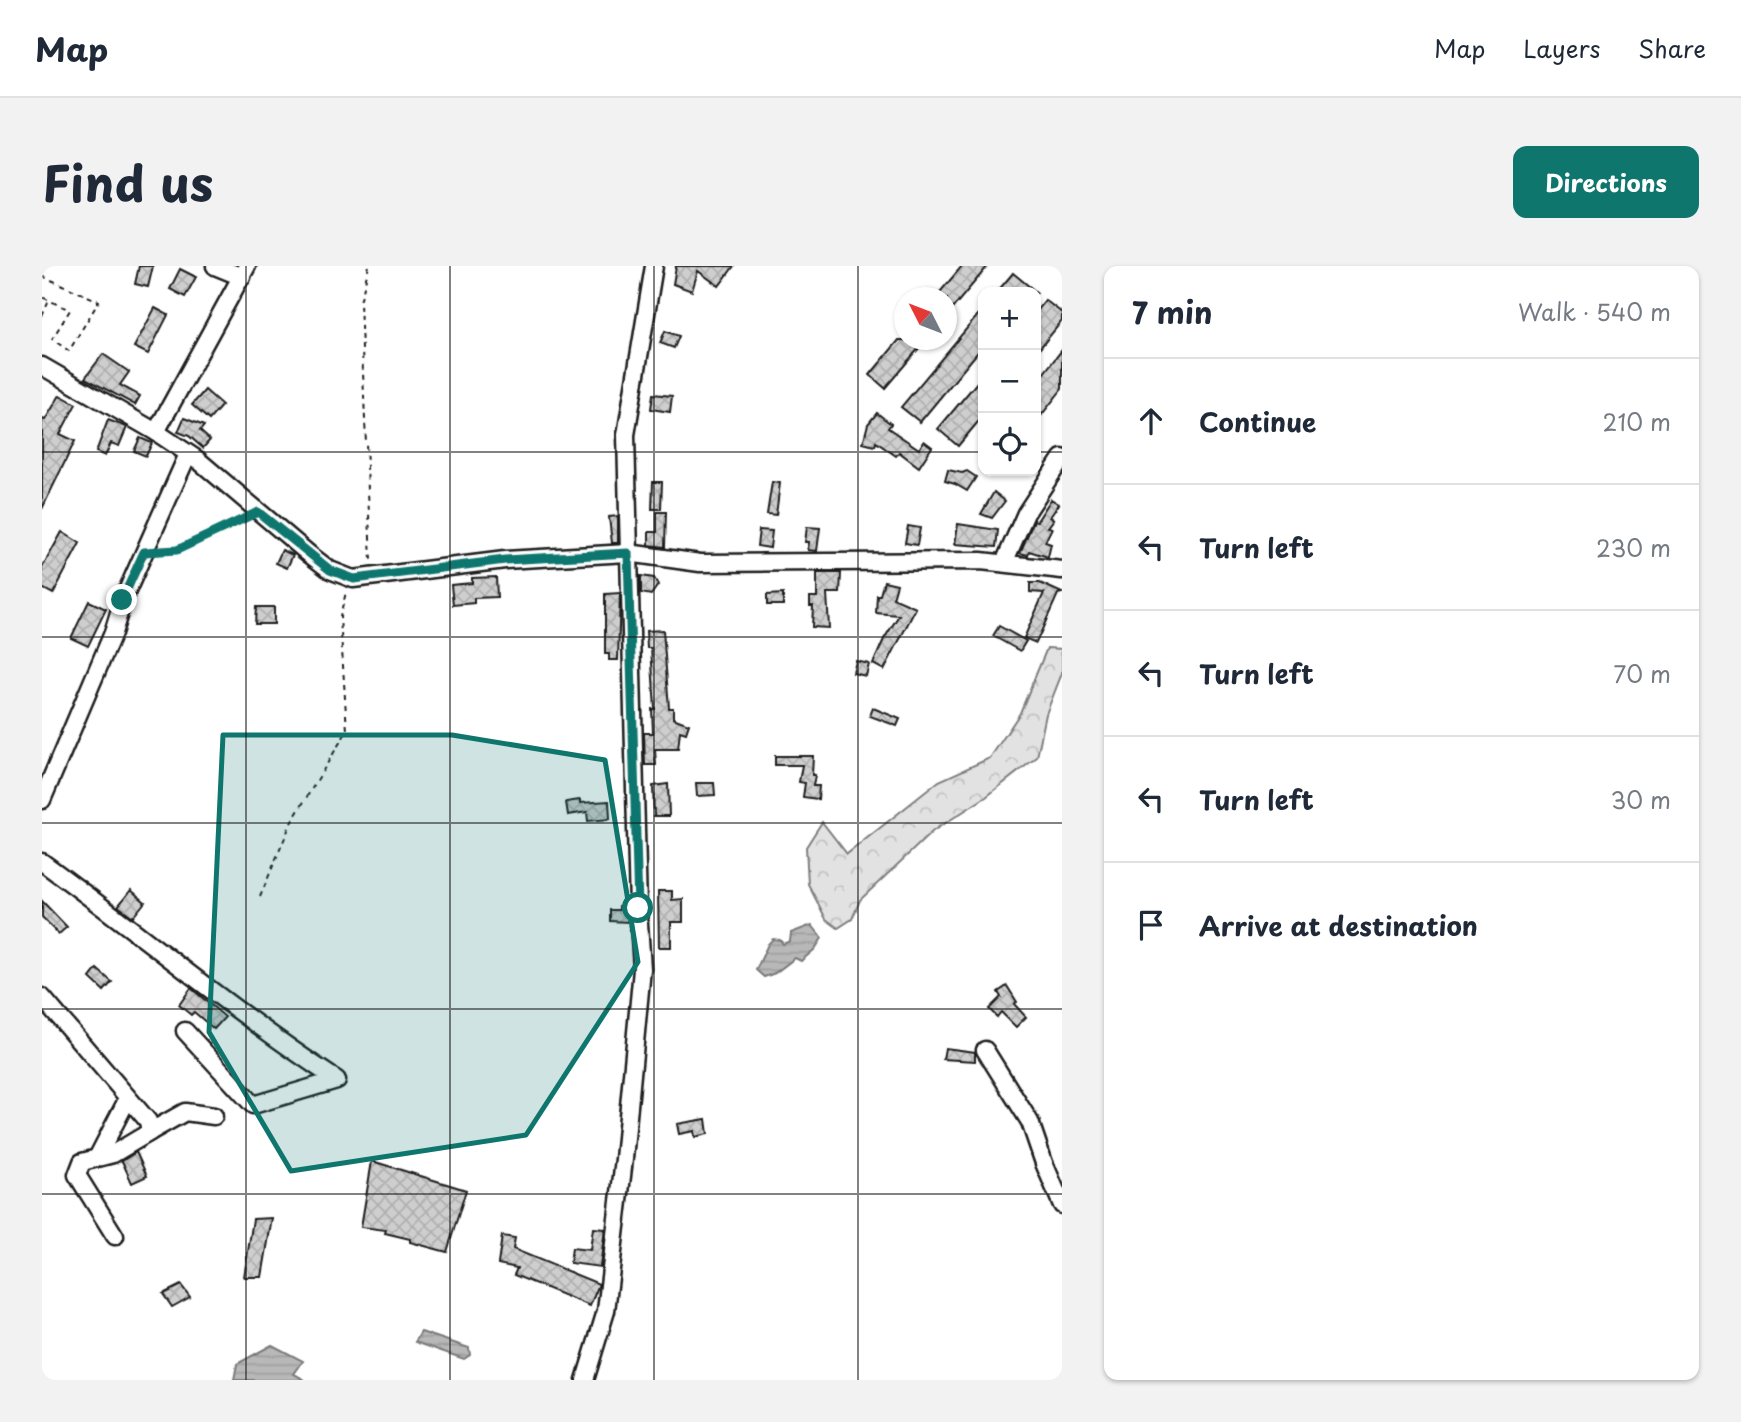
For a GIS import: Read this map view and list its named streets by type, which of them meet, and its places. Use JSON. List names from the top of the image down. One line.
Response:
{"north":"top left","page":{"header":"Map","nav":["Map","Layers","Share"],"title":"Find us","buttons":"Directions","heading":["7 min","Walk · 540 m"],"map_buttons":["+","−"],"list":[["Continue","210 m"],["Turn left","230 m"],["Turn left","70 m"],["Turn left","30 m"],"Arrive at destination"]}}
